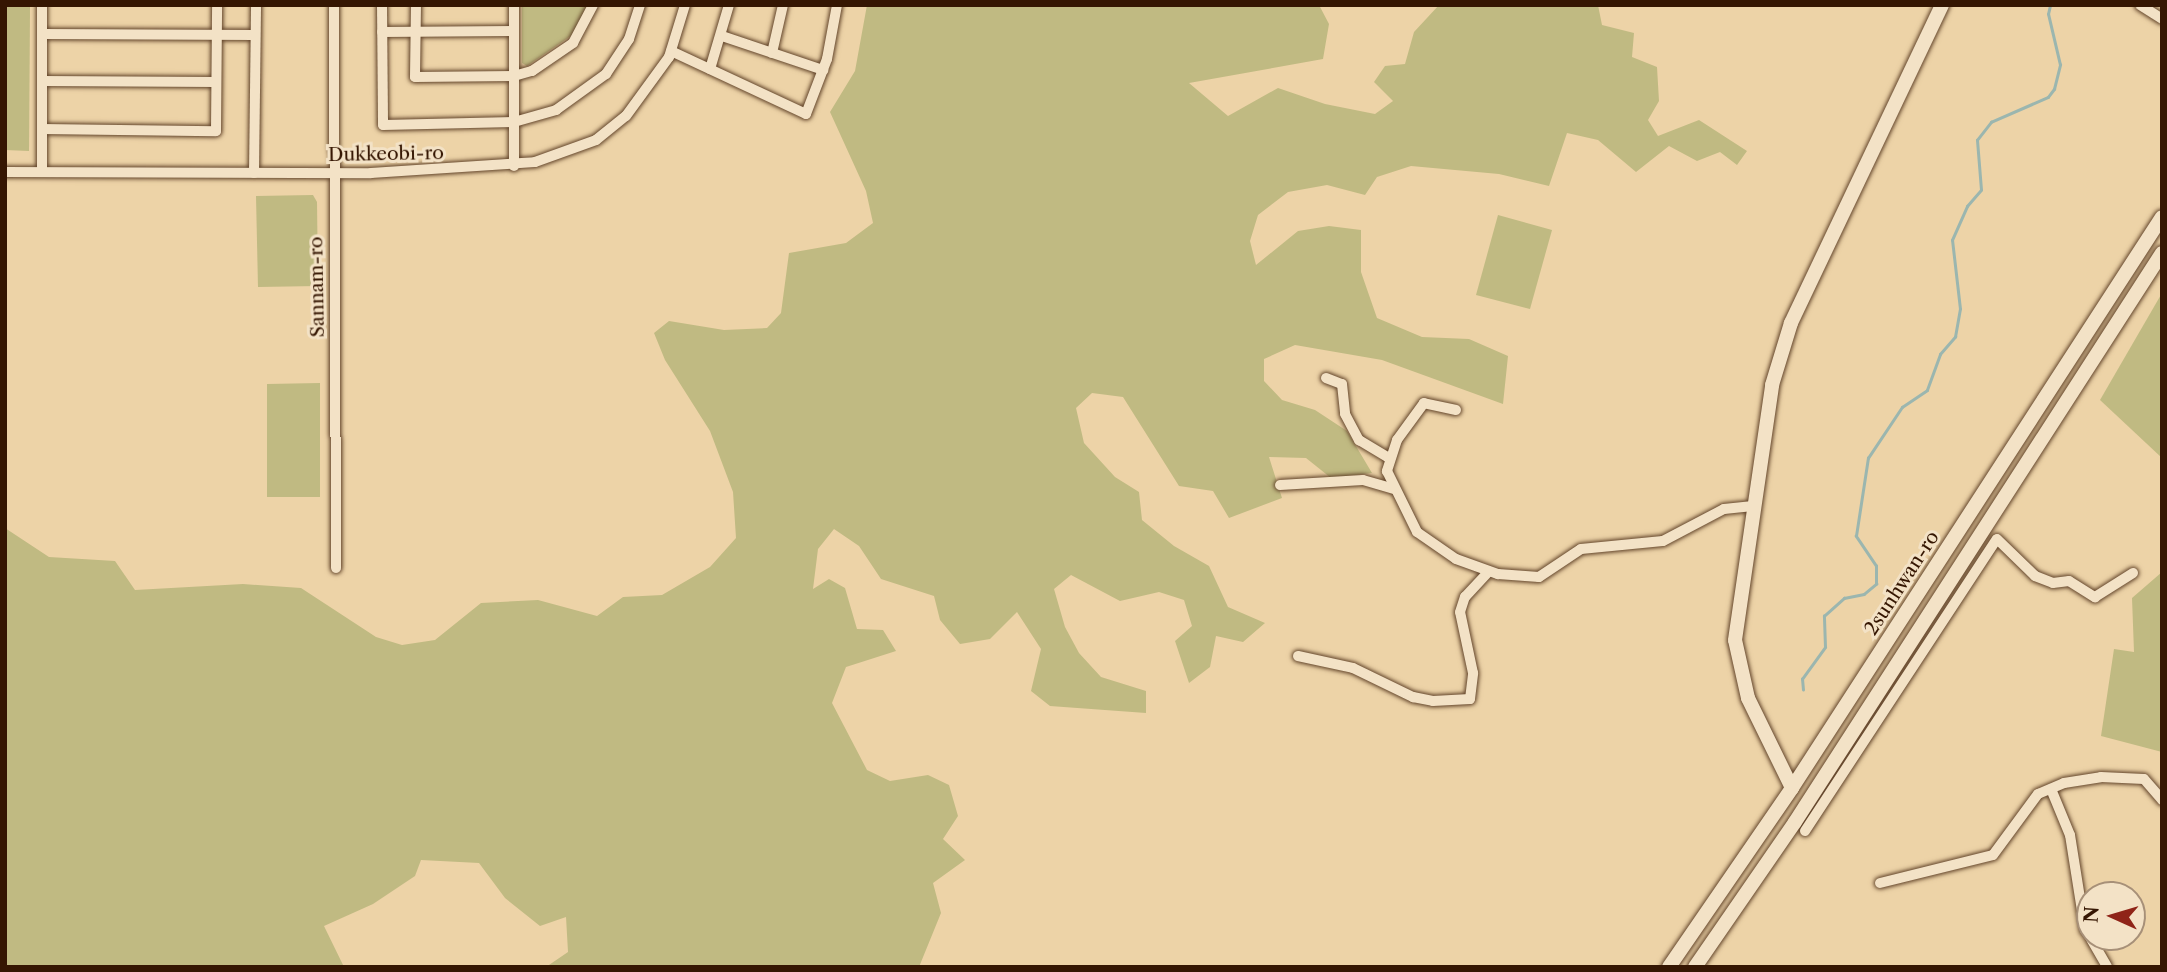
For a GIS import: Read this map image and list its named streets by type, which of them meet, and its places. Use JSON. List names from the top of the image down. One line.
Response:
{"streets":{"street":["Dukkeobi-ro","Sannam-ro","2sunhwan-ro"]},"crossings":[["Dukkeobi-ro","Sannam-ro"]],"north":"left"}
